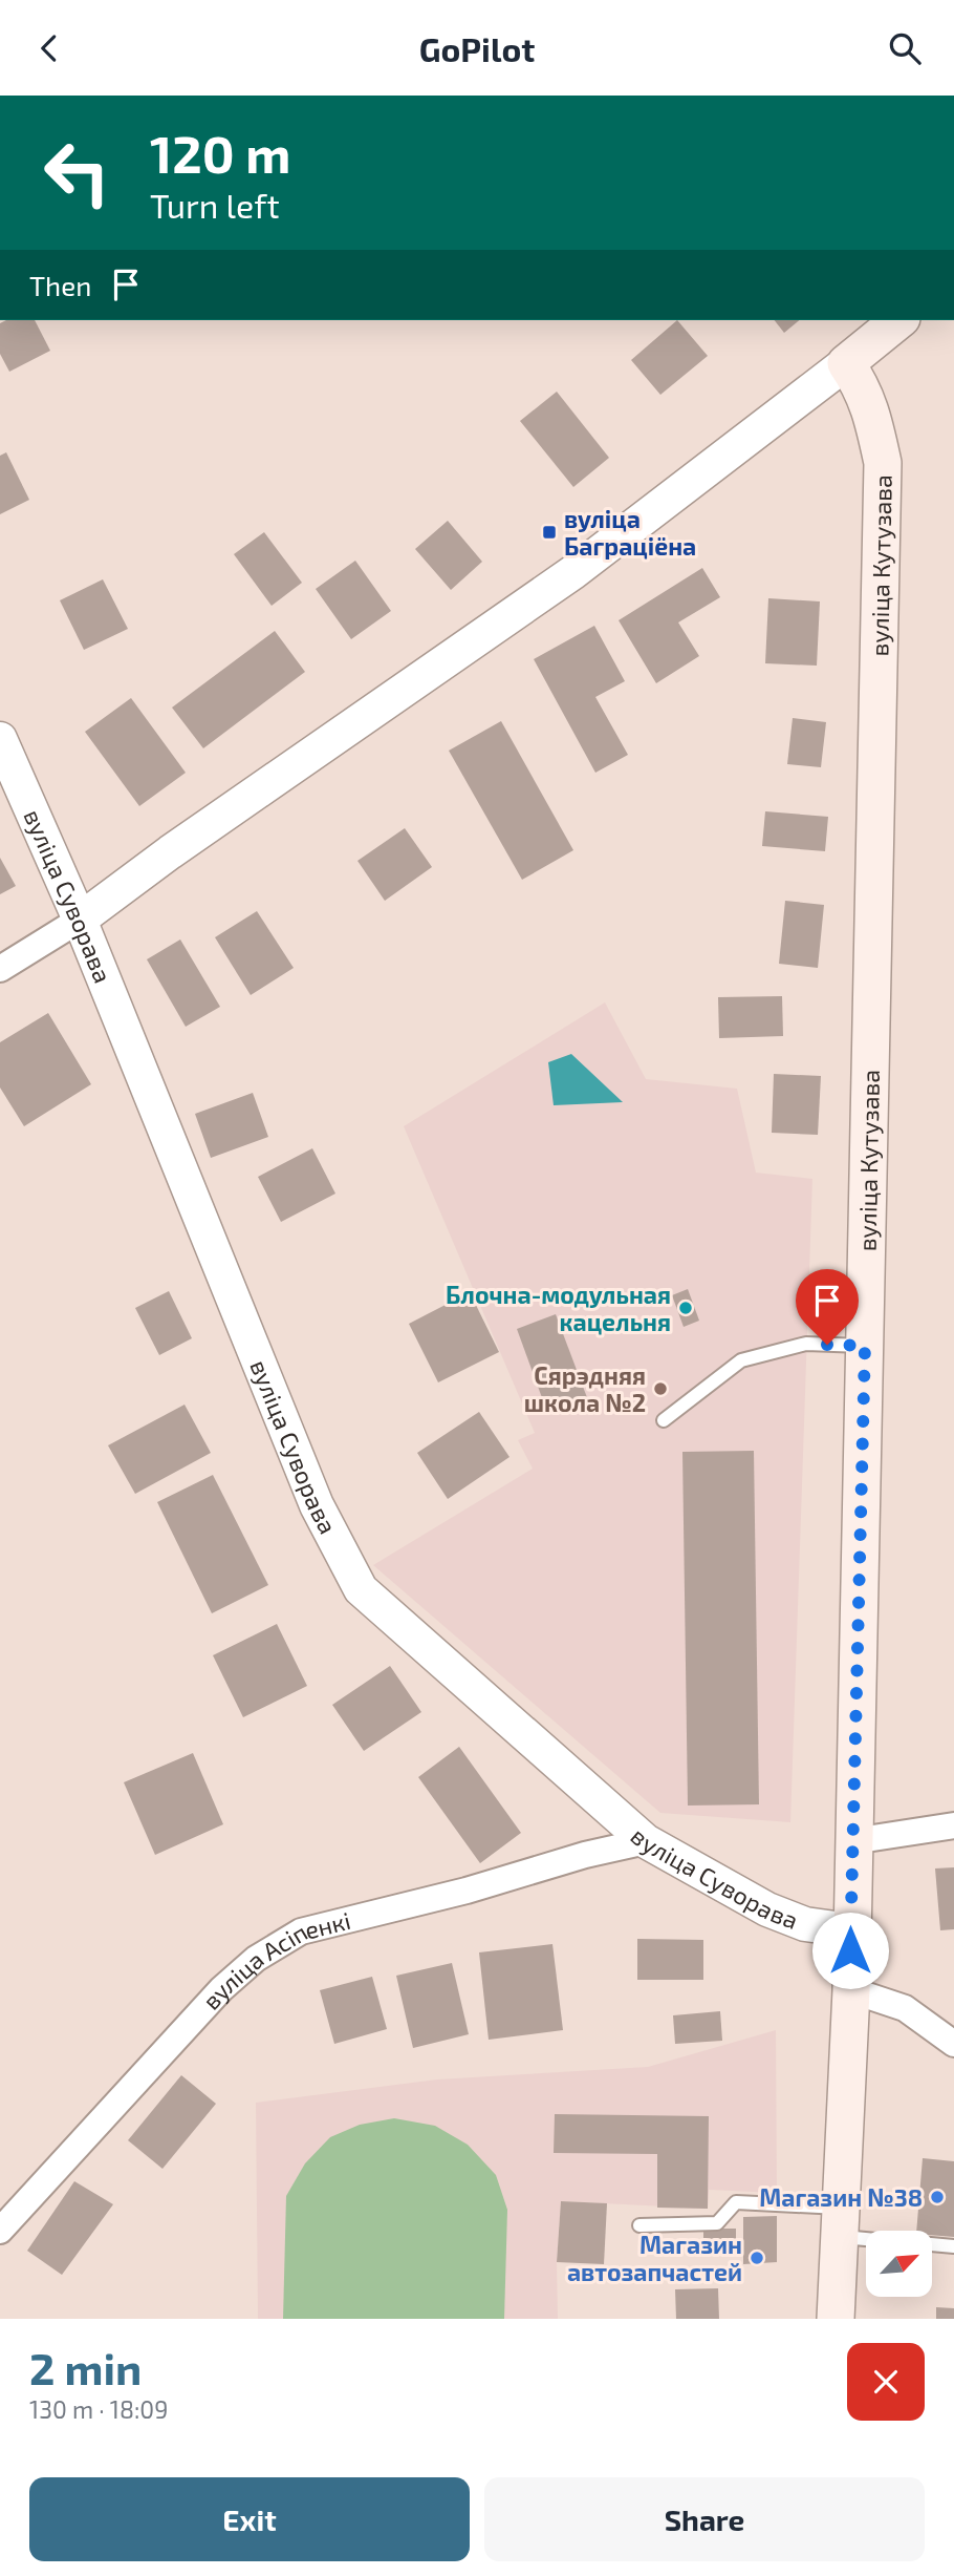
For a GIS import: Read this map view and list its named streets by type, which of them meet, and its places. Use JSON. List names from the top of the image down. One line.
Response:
{"streets":{"main road":["вуліца Кутузава"],"street":["вуліца Суворава","вуліца Асіпенкі"]},"crossings":[["вуліца Кутузава","вуліца Суворава"],["вуліца Суворава","вуліца Асіпенкі"]],"places":{"transit":["вуліца Баграціёна"],"other":["Блочна-модульная кацельня","Сярэдняя школа №2","Магазин №38","Магазин автозапчастей"]},"north":"top right","page":{"header":"GoPilot","turn":["120 m","Turn left"],"then":"Then","heading":["2 min","130 m · 18:09"],"buttons":["Exit","Share"]}}
